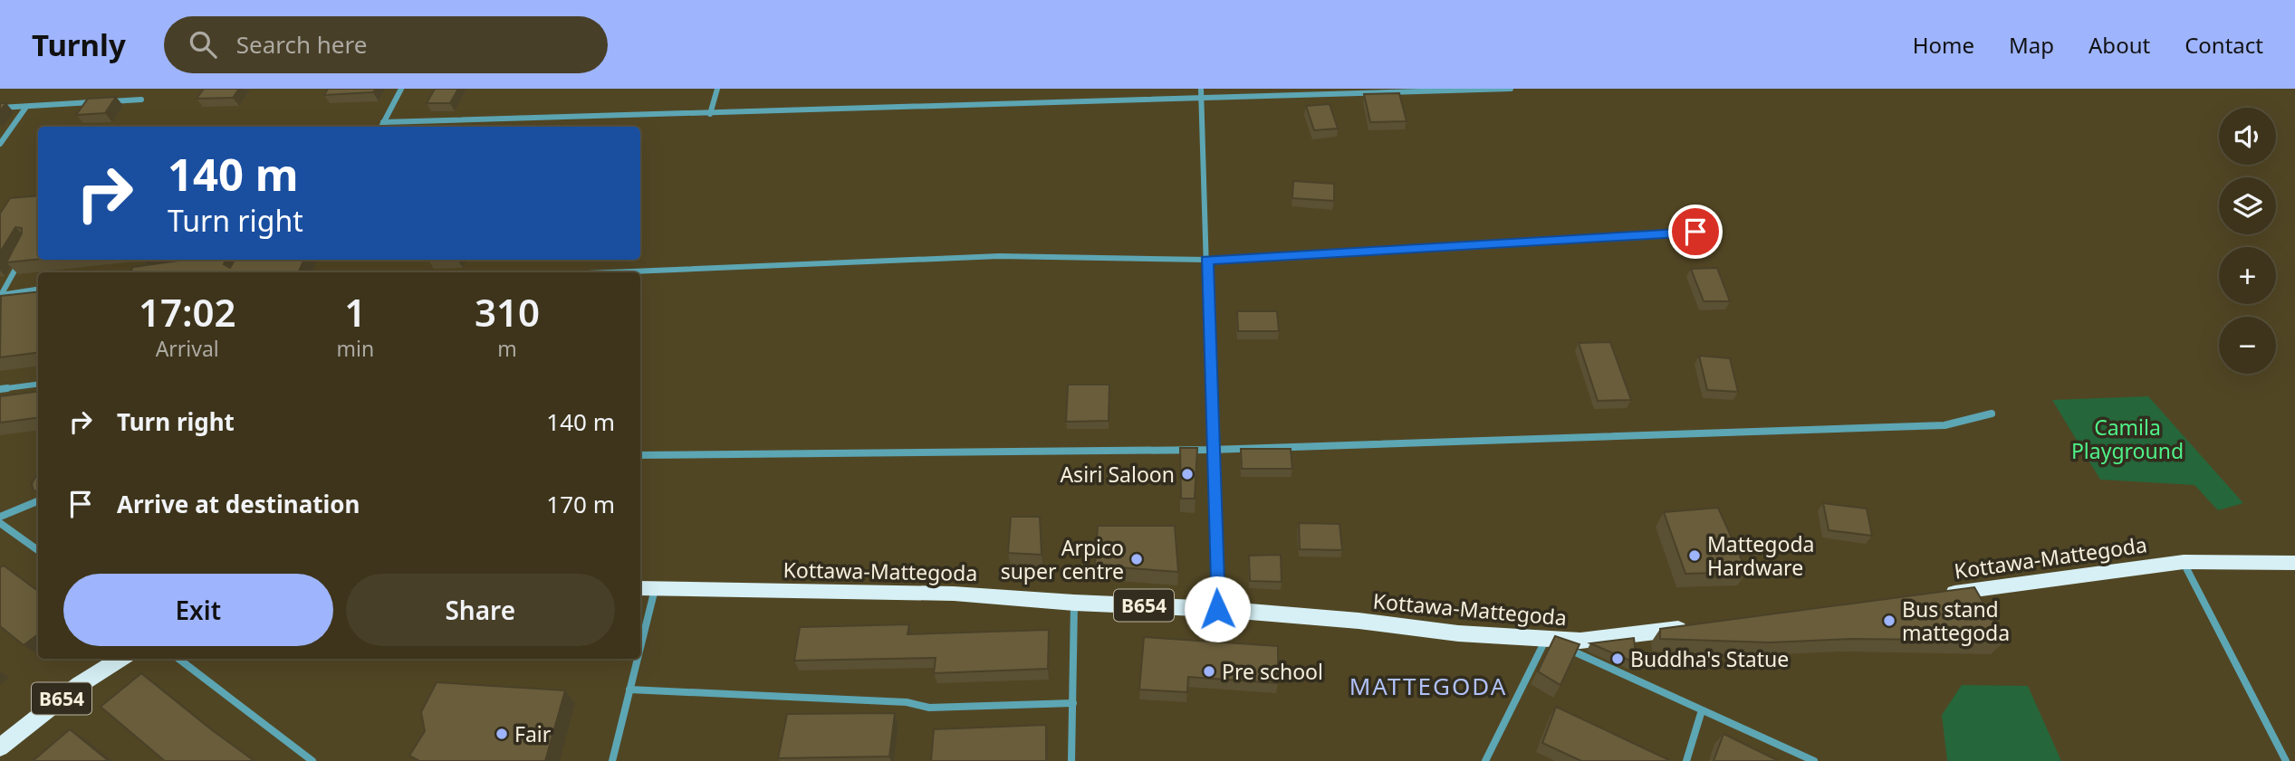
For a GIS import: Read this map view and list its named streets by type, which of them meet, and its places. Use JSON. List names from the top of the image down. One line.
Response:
{"streets":{"main road":["Kottawa-Mattegoda","B654"]},"districts":["MATTEGODA"],"parks":["Camila Playground"],"places":["Asiri Saloon","Mattegoda Hardware","Arpico super centre","Bus stand mattegoda","Buddha's Statue","Pre school","Fair"],"page":{"header":"Turnly","search":"Search here","nav":["Home","Map","About","Contact"],"map_buttons":["+","−"],"turn":["140 m","Turn right"],"eta":["17:02","Arrival","1","min","310","m"],"list":[{"name":"Turn right","value":"140 m"},{"name":"Arrive at destination","value":"170 m"}],"buttons":["Exit","Share"]}}
